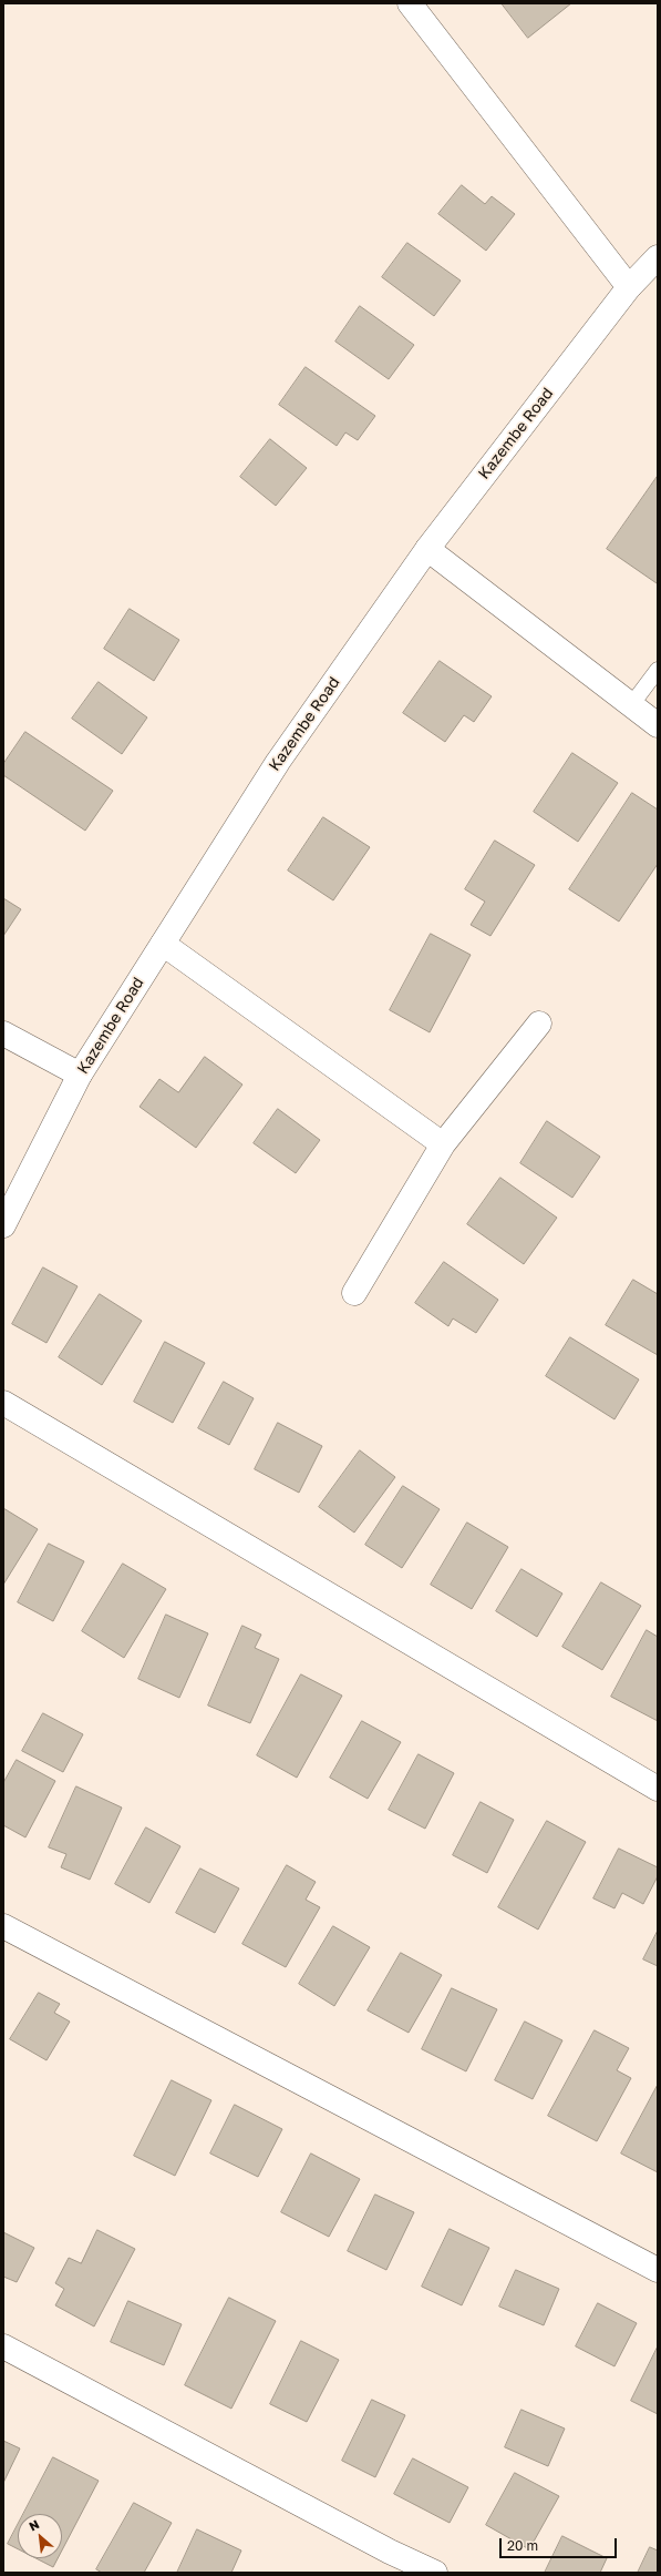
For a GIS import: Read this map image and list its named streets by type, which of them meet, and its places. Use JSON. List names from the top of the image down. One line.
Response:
{"streets":{"street":["Kazembe Road"]},"scale_bar":"20 m","north":"top left"}
